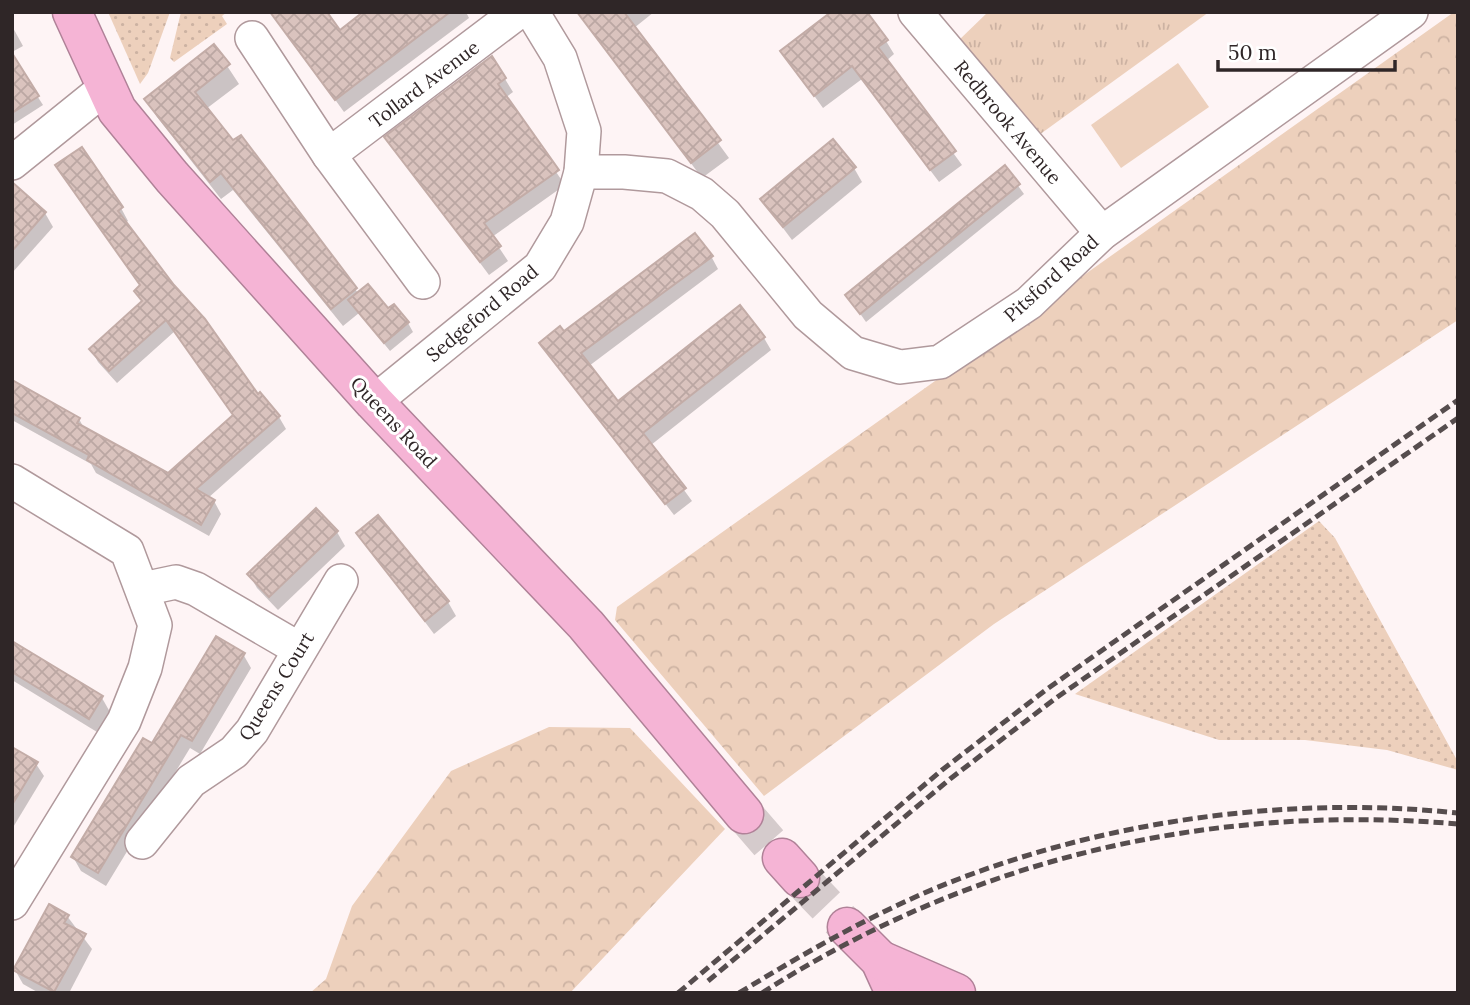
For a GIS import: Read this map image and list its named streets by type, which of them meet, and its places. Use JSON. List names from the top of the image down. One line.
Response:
{"streets":{"highway":["Queens Road"],"street":["Tollard Avenue","Redbrook Avenue","Pitsford Road","Sedgeford Road","Queens Court"]},"crossings":[["Redbrook Avenue","Pitsford Road"],["Pitsford Road","Sedgeford Road"],["Sedgeford Road","Queens Road"]],"scale_bar":"50 m"}
